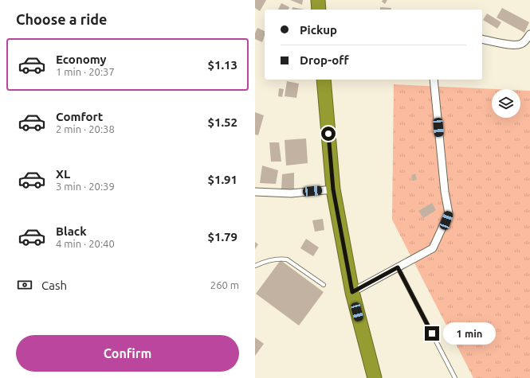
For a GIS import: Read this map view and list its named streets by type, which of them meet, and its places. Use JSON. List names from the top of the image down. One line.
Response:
{"page":{"heading":"Choose a ride","banner":["Pickup","Drop-off"],"list":[{"name":"Economy","note":"1 min · 20:37","value":"$1.13"},{"name":"Comfort","note":"2 min · 20:38","value":"$1.52"},{"name":"XL","note":"3 min · 20:39","value":"$1.91"},{"name":"Black","note":"4 min · 20:40","value":"$1.79"}],"pay":["Cash","260 m"],"bubble":"1 min","buttons":"Confirm"}}
